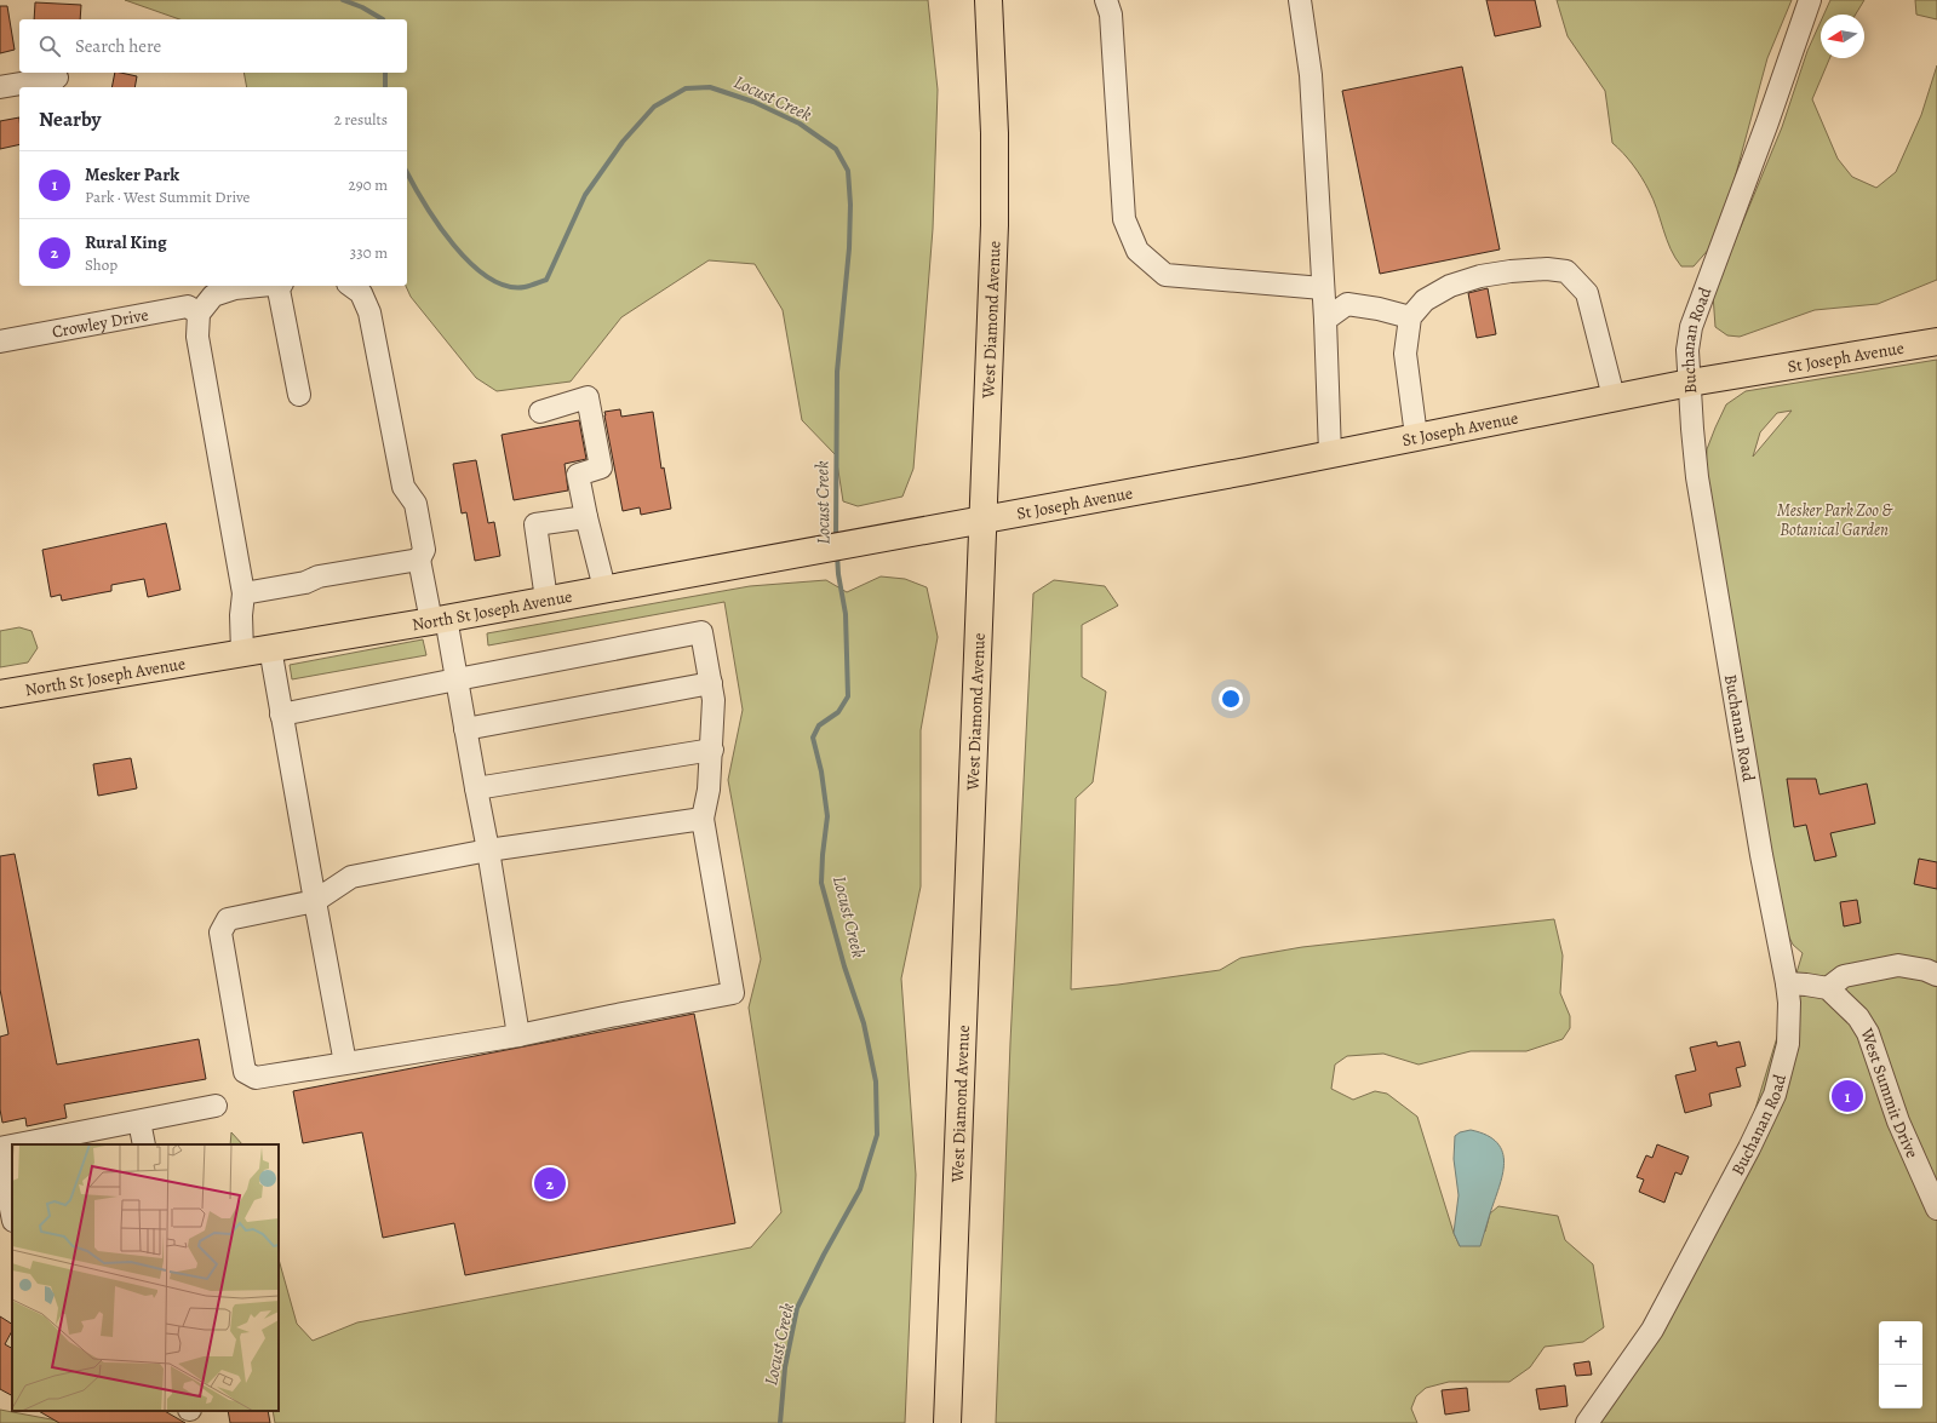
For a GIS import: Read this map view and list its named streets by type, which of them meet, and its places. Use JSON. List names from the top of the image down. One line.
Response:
{"streets":{"main road":["West Diamond Avenue","St Joseph Avenue","North St Joseph Avenue"],"street":["Crowley Drive","Buchanan Road","West Summit Drive"]},"crossings":[["West Diamond Avenue","St Joseph Avenue"],["West Diamond Avenue","North St Joseph Avenue"],["Buchanan Road","St Joseph Avenue"],["St Joseph Avenue","North St Joseph Avenue"]],"water":["Locust Creek"],"parks":["Mesker Park Zoo & Botanical Garden"],"north":"left","page":{"search":"Search here","heading":["Nearby","2 results"],"list":[{"mark":"1","name":"Mesker Park","note":"Park · West Summit Drive","value":"290 m"},{"mark":"2","name":"Rural King","note":"Shop","value":"330 m"}],"pins":["1","2"],"map_buttons":["+","−"]}}
